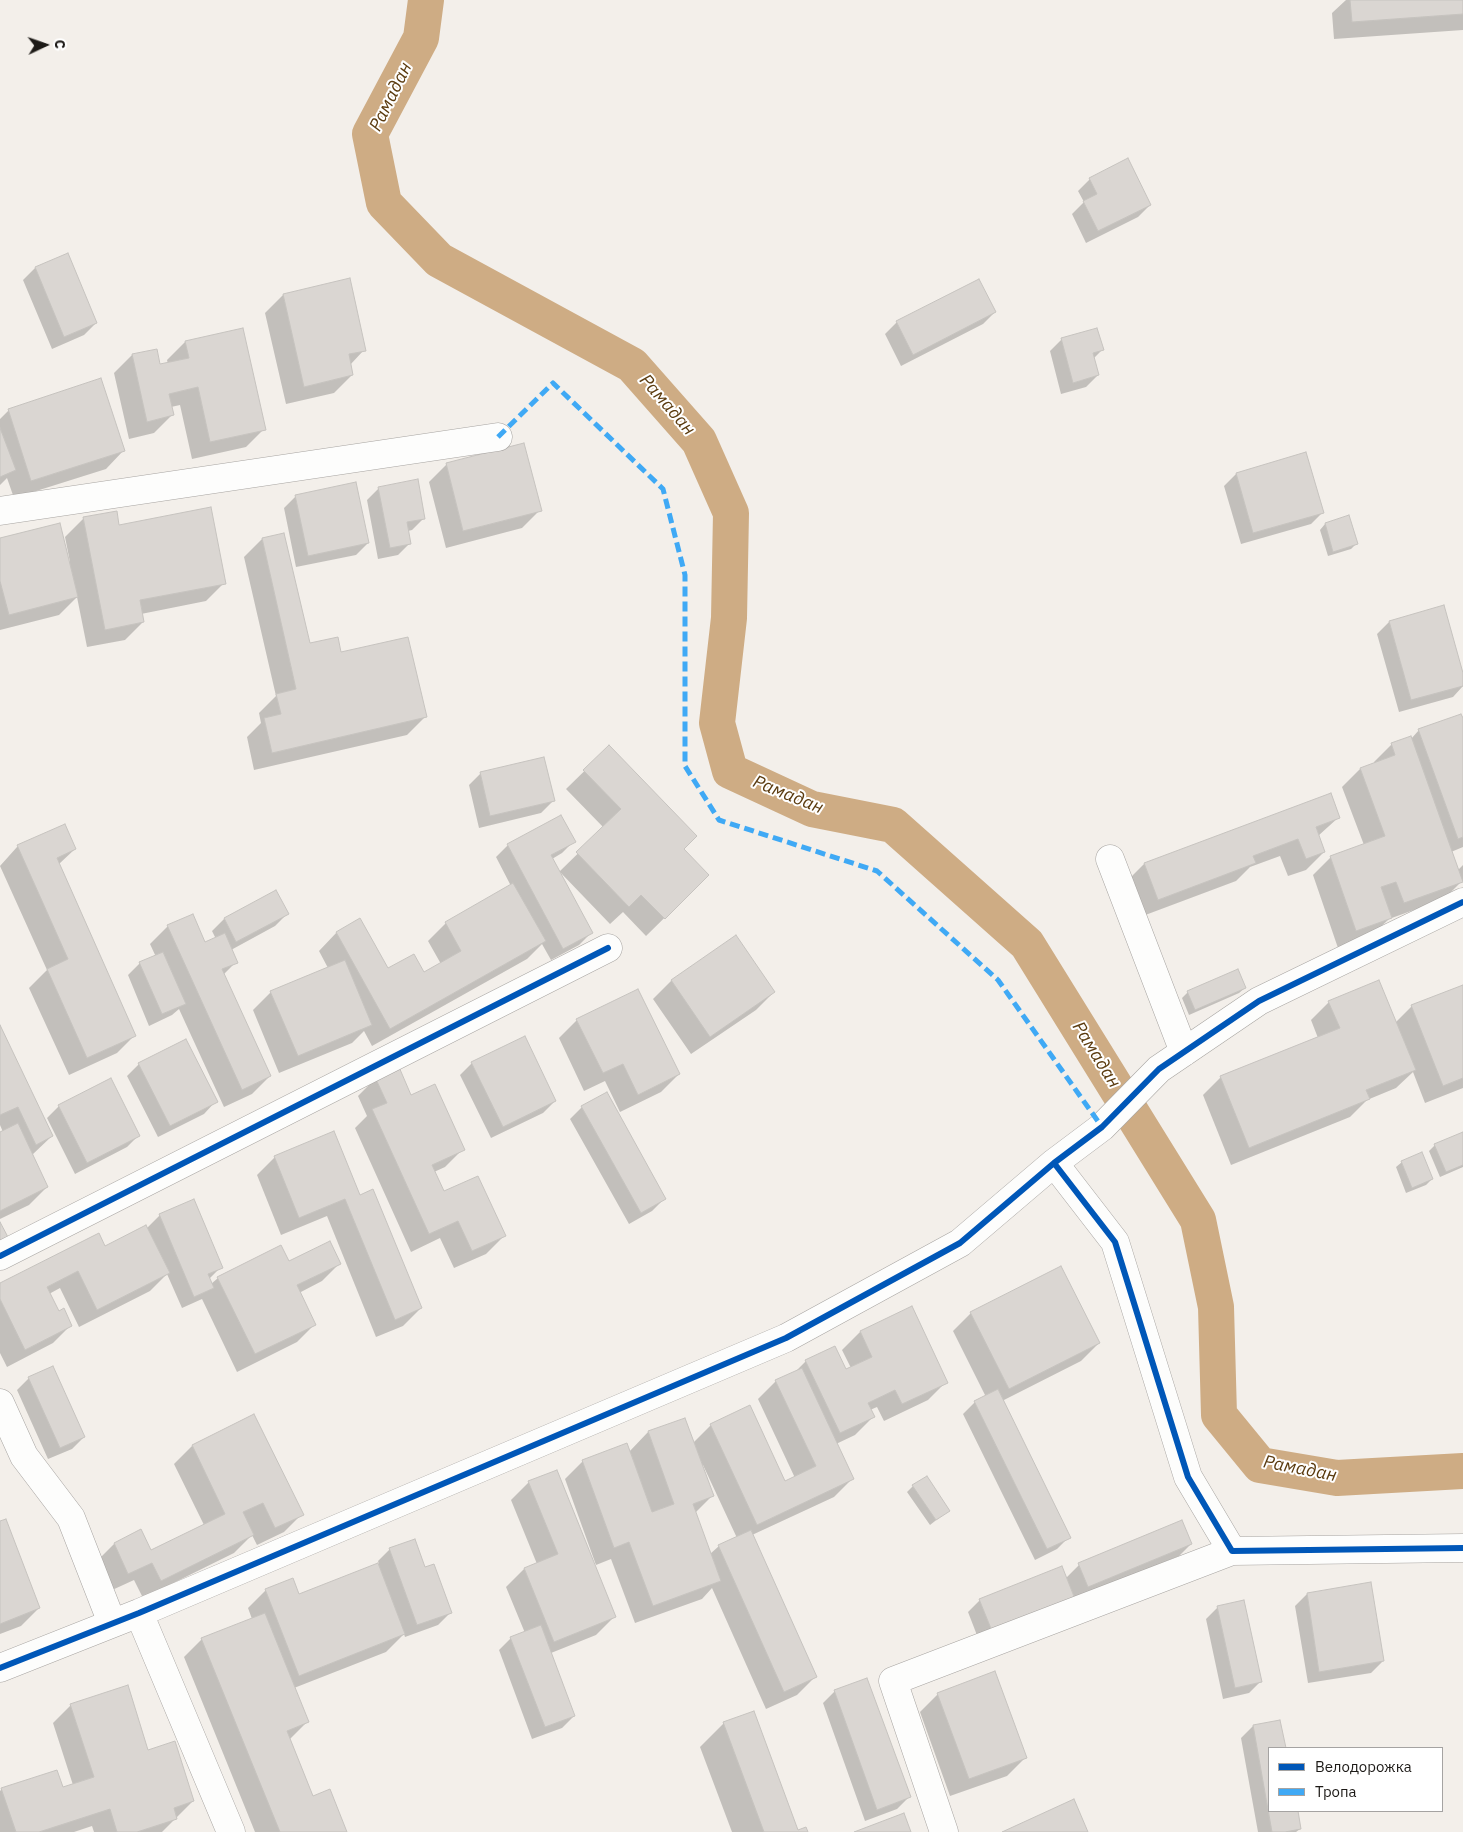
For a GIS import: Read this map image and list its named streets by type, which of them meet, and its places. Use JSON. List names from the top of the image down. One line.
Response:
{"water":["Рамадан"],"legend":["Велодорожка","Тропа"],"north":"right"}
